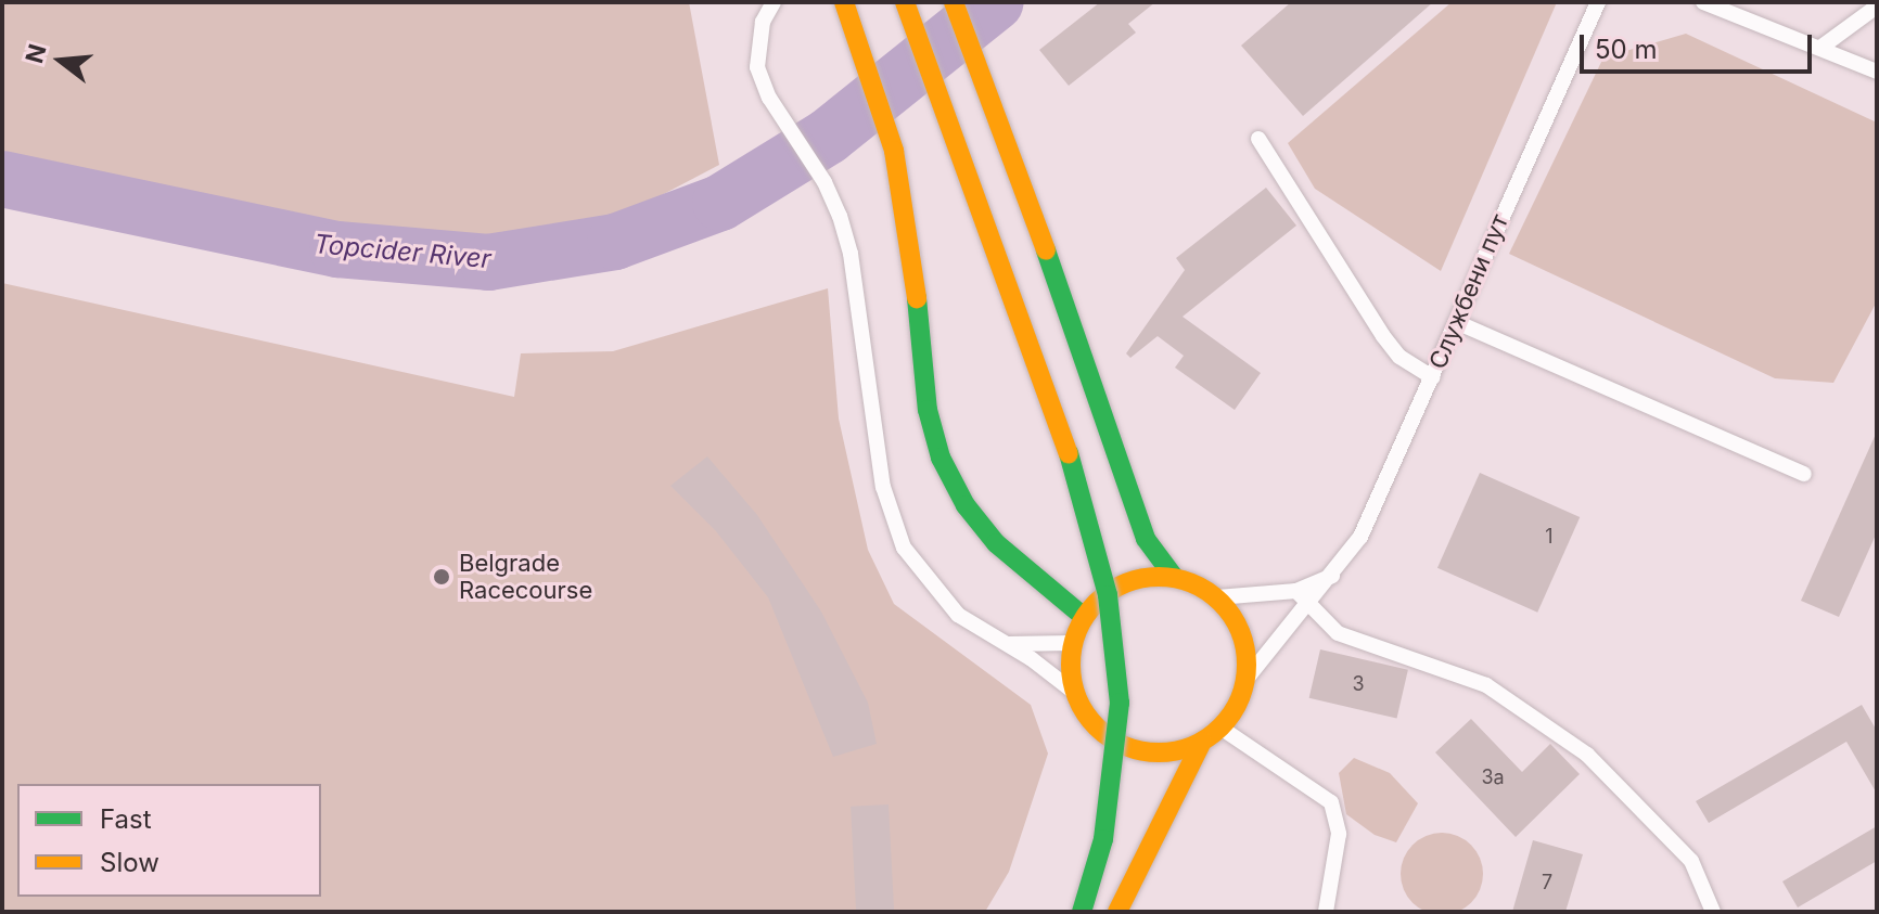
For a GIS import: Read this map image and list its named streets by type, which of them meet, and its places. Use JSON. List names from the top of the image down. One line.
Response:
{"streets":{"lane":["Службени пут"]},"water":["Topcider River"],"places":["Belgrade Racecourse"],"house_numbers":["1","3","3a","7"],"legend":["Fast","Slow"],"scale_bar":"50 m","north":"left"}
